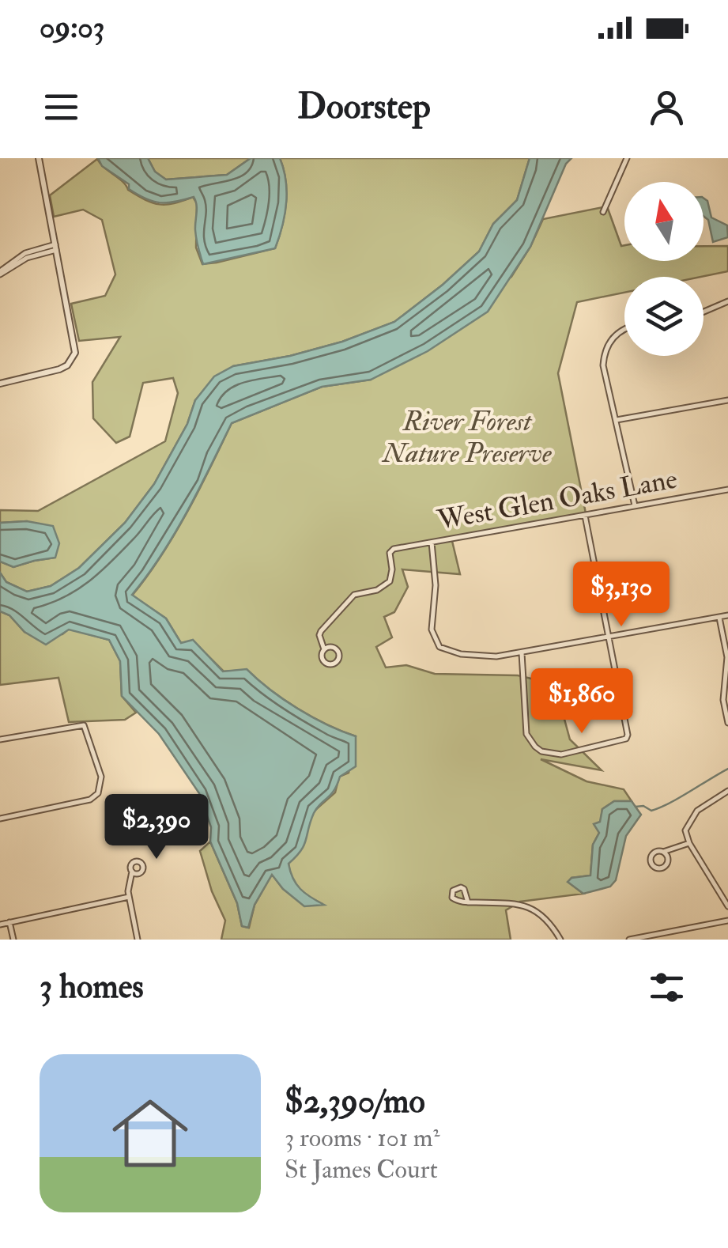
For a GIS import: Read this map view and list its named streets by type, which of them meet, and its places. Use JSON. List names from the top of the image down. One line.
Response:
{"streets":{"street":["West Glen Oaks Lane"]},"parks":["River Forest Nature Preserve"],"north":"top","page":{"status":"09:03","header":"Doorstep","price":["$3,130","$1,860","$2,390"],"heading":"3 homes","list":[{"name":"$2,390/mo","note":"3 rooms · 101 m² · St James Court"}]}}
